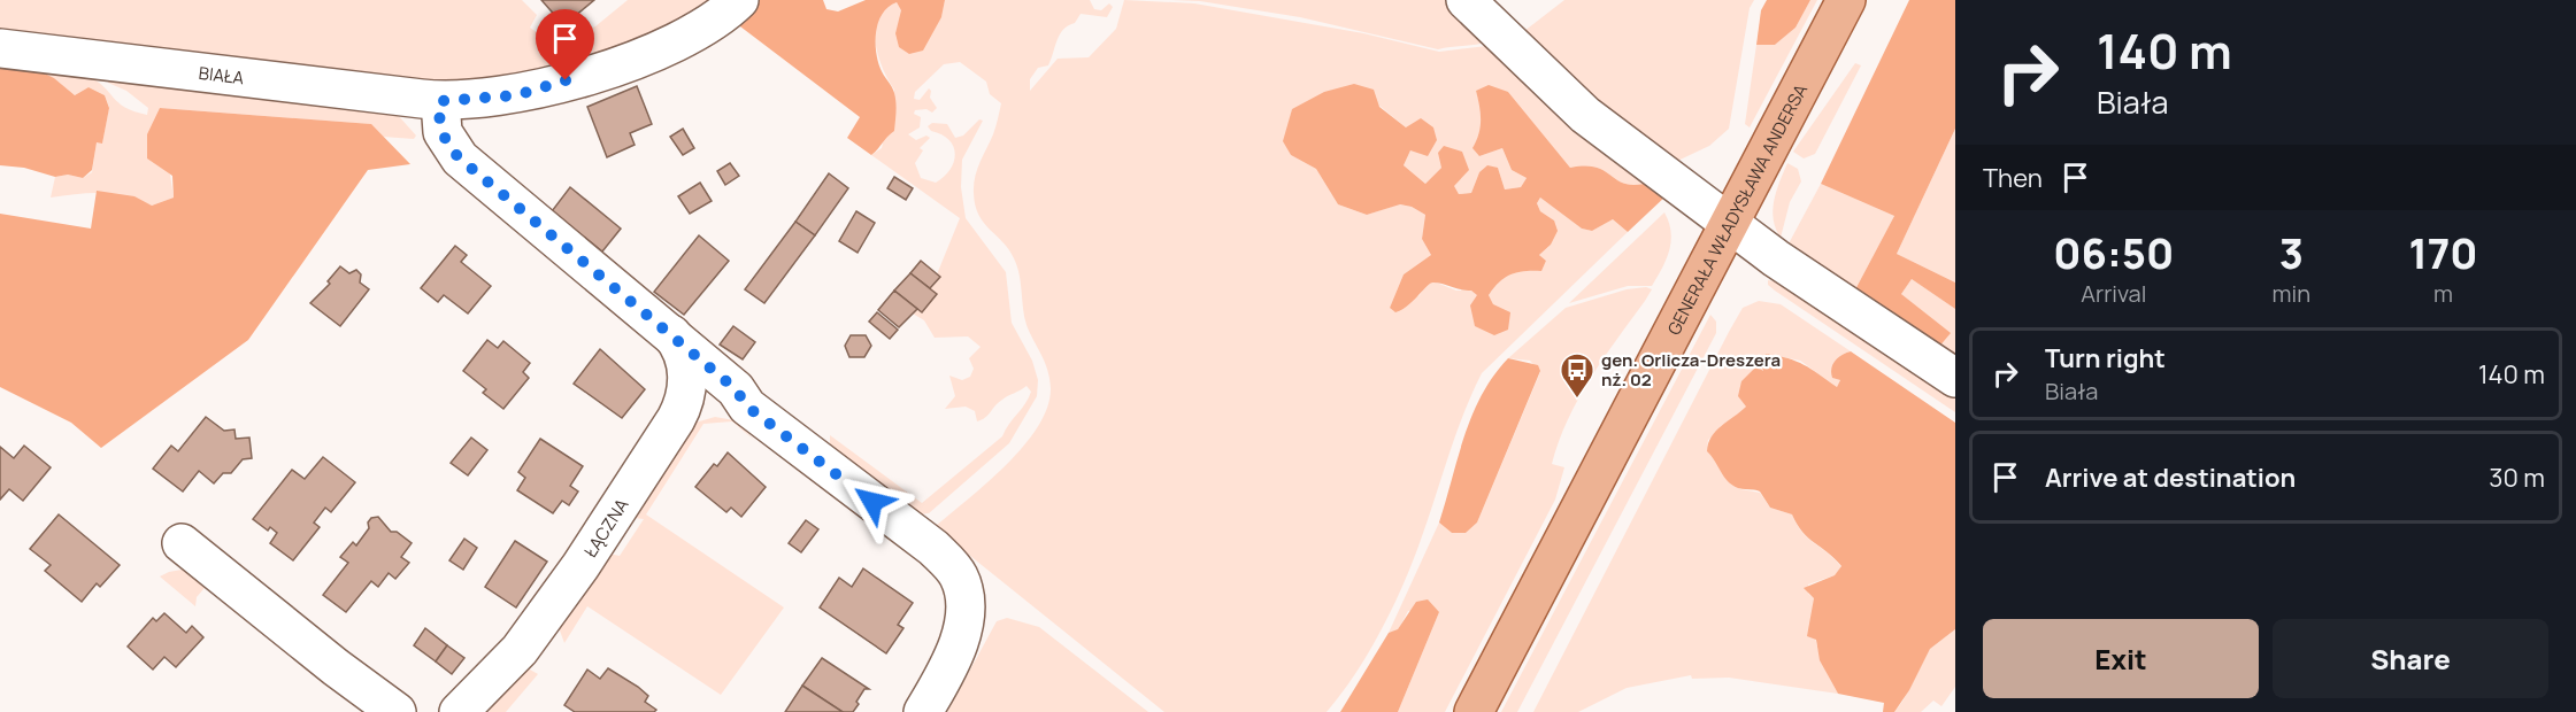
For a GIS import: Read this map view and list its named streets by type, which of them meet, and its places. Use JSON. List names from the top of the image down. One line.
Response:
{"streets":{"main road":["GENERAŁA WŁADYSŁAWA ANDERSA"],"street":["BIAŁA","ŁĄCZNA"]},"places":{"bus stop":["gen. Orlicza-Dreszera nż. 02"]},"page":{"turn":["140 m","Biała"],"then":"Then","eta":["06:50","Arrival","3","min","170","m"],"list":[{"name":"Turn right","note":"Biała","value":"140 m"},{"name":"Arrive at destination","value":"30 m"}],"buttons":["Exit","Share"]}}
